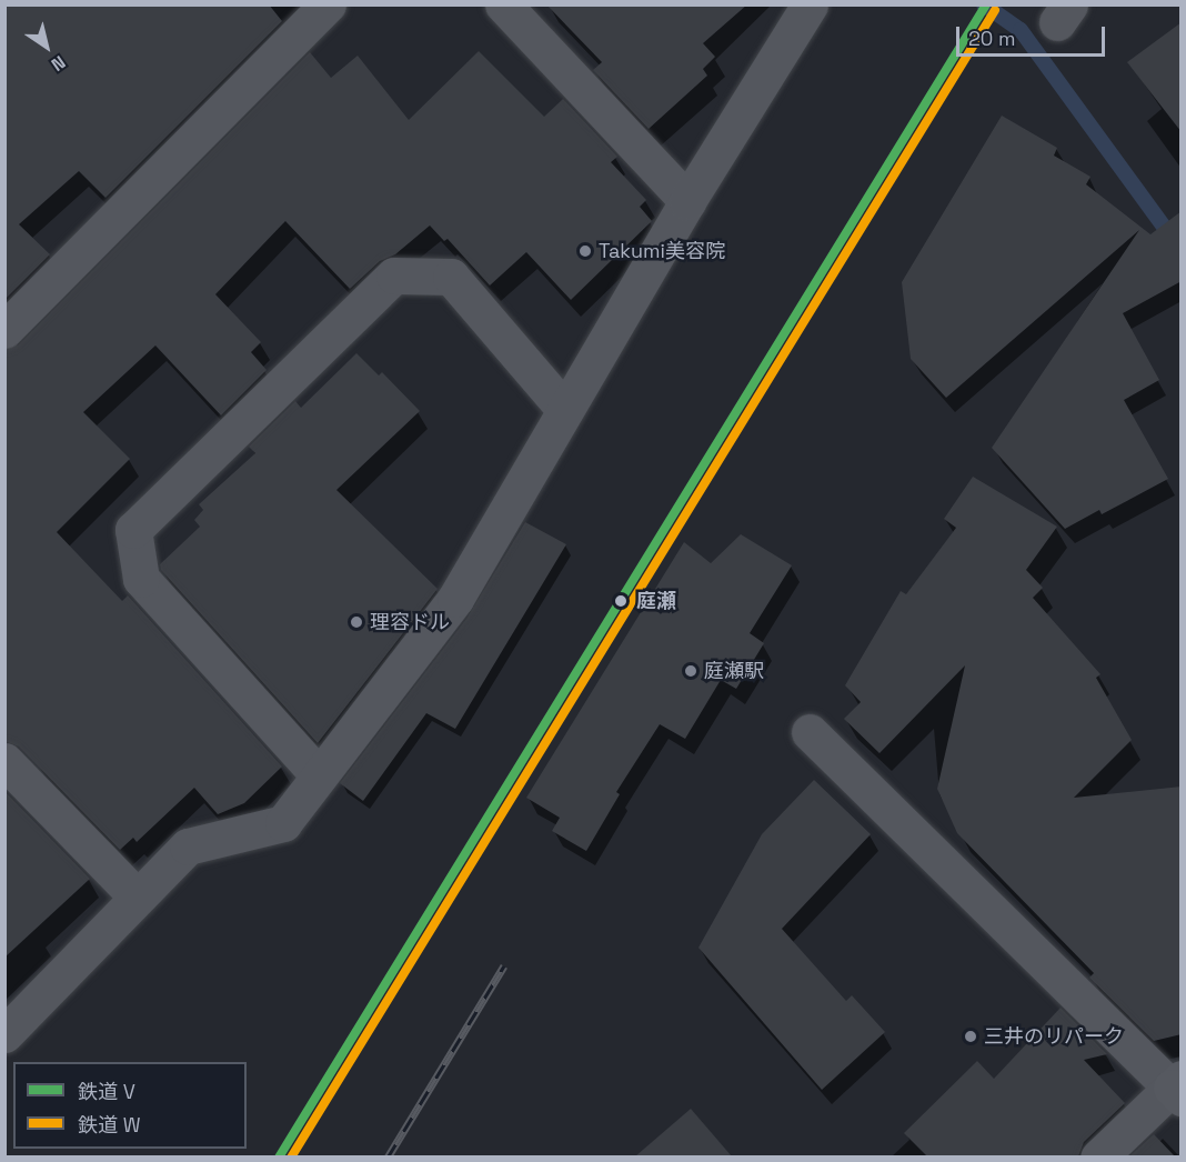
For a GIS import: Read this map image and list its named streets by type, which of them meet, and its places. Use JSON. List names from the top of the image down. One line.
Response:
{"places":["Takumi美容院","庭瀬","理容ドル","庭瀬駅","三井のリパーク"],"lines":["rail line V","rail line W"],"legend":["鉄道 V","鉄道 W"],"scale_bar":"20 m","north":"bottom right"}
